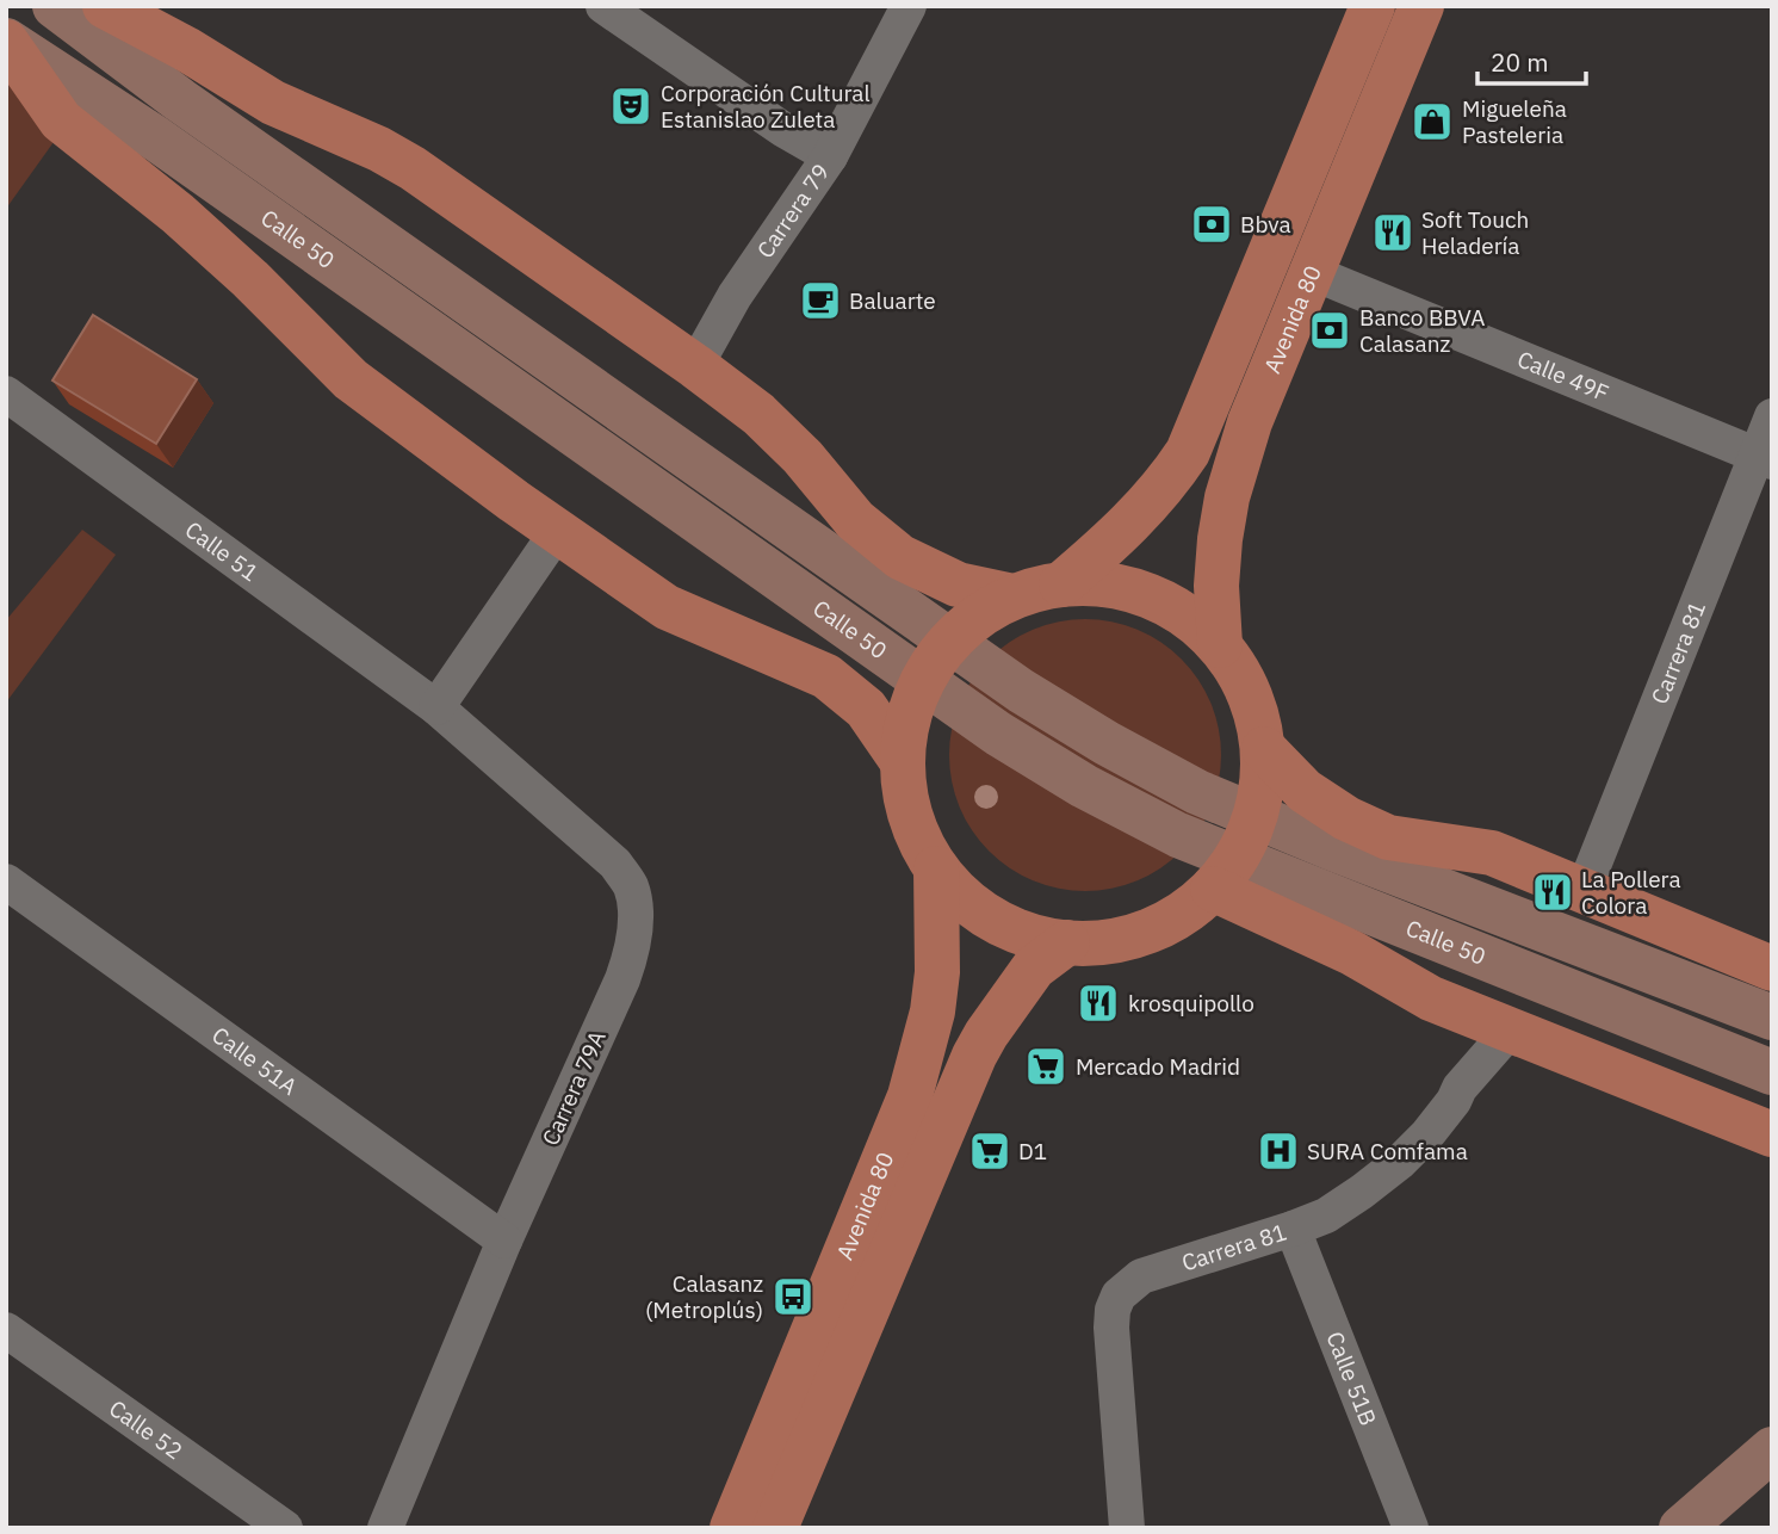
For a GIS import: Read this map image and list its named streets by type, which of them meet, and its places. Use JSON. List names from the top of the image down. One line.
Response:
{"streets":{"main road":["Calle 50","Avenida 80"],"street":["Carrera 79","Calle 49F","Calle 51","Carrera 81","Calle 51A","Carrera 79A","Calle 51B","Calle 52"]},"crossings":[["Avenida 80","Calle 49F"],["Calle 49F","Carrera 81"],["Calle 51","Carrera 79A"],["Carrera 81","Calle 51B"],["Calle 51A","Carrera 79A"]],"places":{"theatre":["Corporación Cultural Estanislao Zuleta"],"shop":["Migueleña Pasteleria"],"bank":["Bbva","Banco BBVA Calasanz"],"restaurant":["Soft Touch Heladería","La Pollera Colora","krosquipollo"],"cafe":["Baluarte"],"supermarket":["Mercado Madrid","D1"],"hospital":["SURA Comfama"],"bus stop":["Calasanz (Metroplús)"]},"scale_bar":"20 m"}
